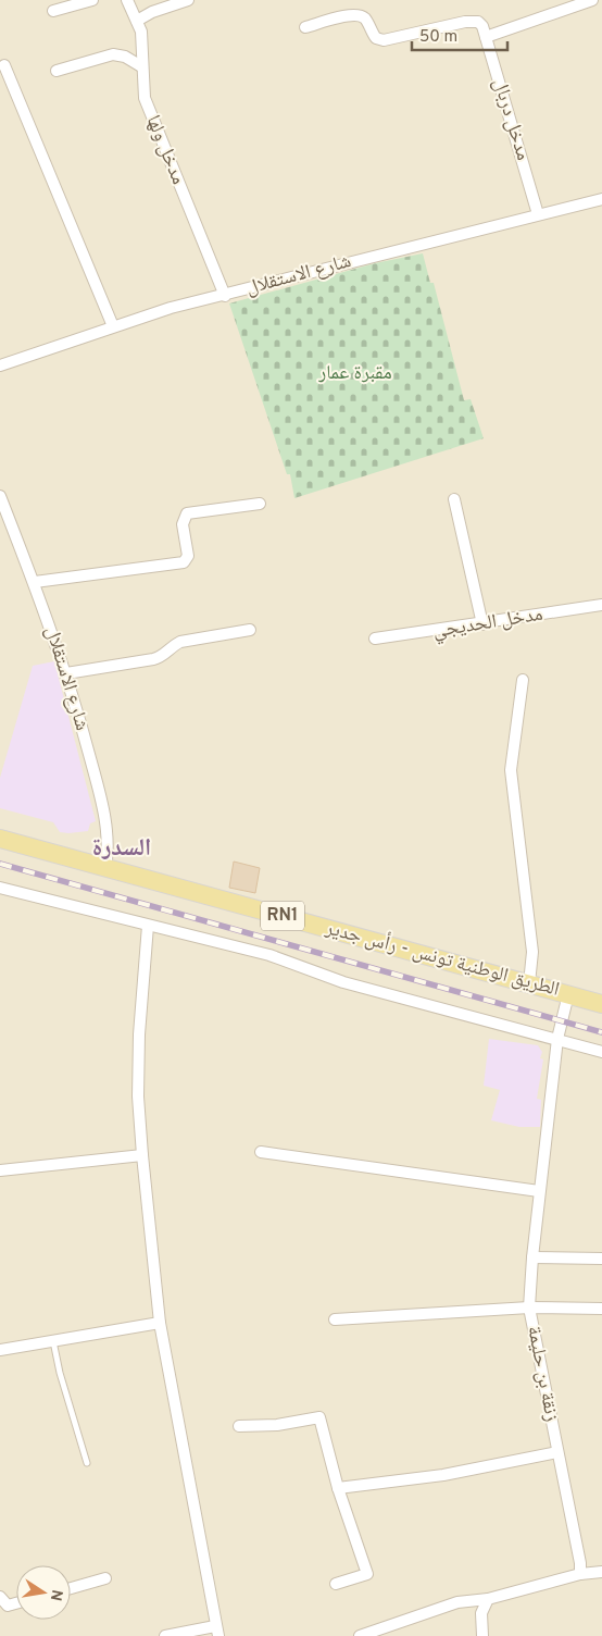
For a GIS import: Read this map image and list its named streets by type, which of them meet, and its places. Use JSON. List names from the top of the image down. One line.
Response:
{"streets":{"main road":["RN1","الطريق الوطنية تونس - رأس جدير"],"street":["مدخل دربال","مدخل ولها","شارع الاستقلال","مدخل الحديجي","زنقة بن حليمة"]},"crossings":[["مدخل دربال","شارع الاستقلال"],["مدخل ولها","شارع الاستقلال"],["شارع الاستقلال","الطريق الوطنية تونس - رأس جدير"],["الطريق الوطنية تونس - رأس جدير","زنقة بن حليمة"]],"districts":["السدرة"],"parks":["مقبرة عمار"],"scale_bar":"50 m","north":"right"}
